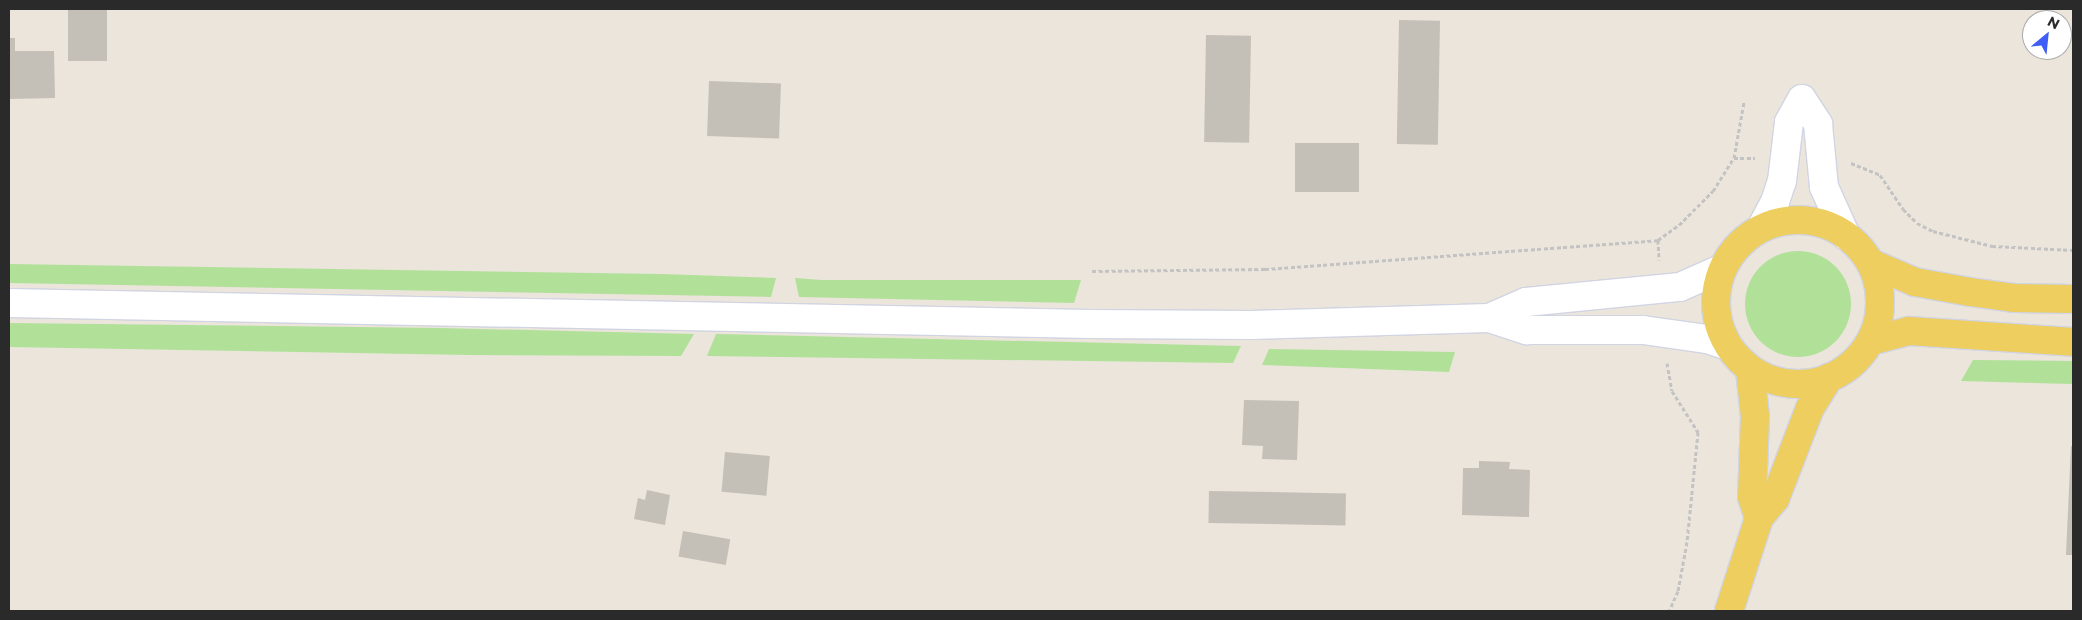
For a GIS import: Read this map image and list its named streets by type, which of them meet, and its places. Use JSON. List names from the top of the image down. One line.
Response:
{"north":"top right"}
